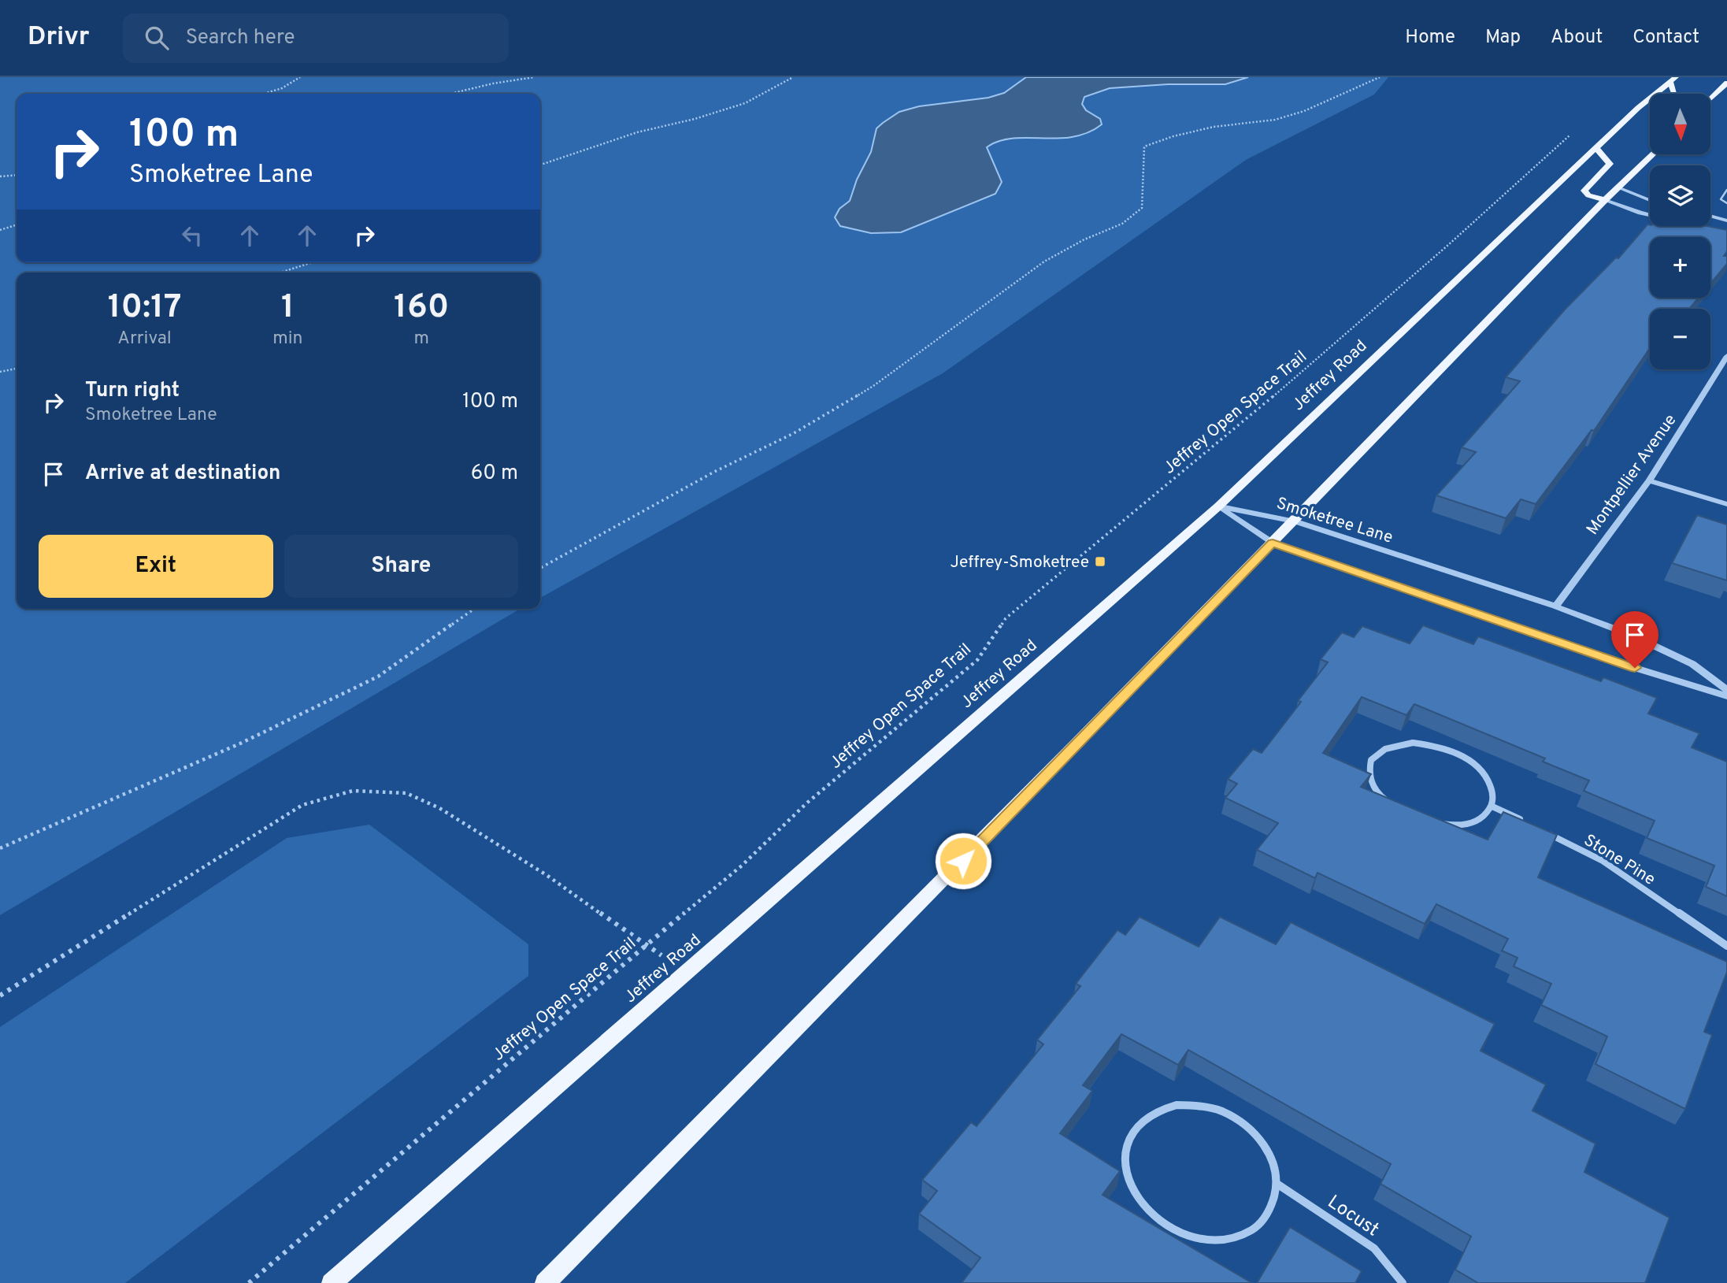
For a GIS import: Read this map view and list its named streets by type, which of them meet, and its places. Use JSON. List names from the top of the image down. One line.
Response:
{"streets":{"main road":["Jeffrey Road"],"street":["Montpellier Avenue","Smoketree Lane","Stone Pine","Locust"],"path":["Jeffrey Open Space Trail"]},"crossings":[["Jeffrey Road","Smoketree Lane"],["Montpellier Avenue","Smoketree Lane"]],"places":{"transit":["Jeffrey-Smoketree"]},"north":"bottom","page":{"header":"Drivr","search":"Search here","nav":["Home","Map","About","Contact"],"map_buttons":["+","−"],"turn":["100 m","Smoketree Lane"],"eta":["10:17","Arrival","1","min","160","m"],"list":[{"name":"Turn right","note":"Smoketree Lane","value":"100 m"},{"name":"Arrive at destination","value":"60 m"}],"buttons":["Exit","Share"]}}
